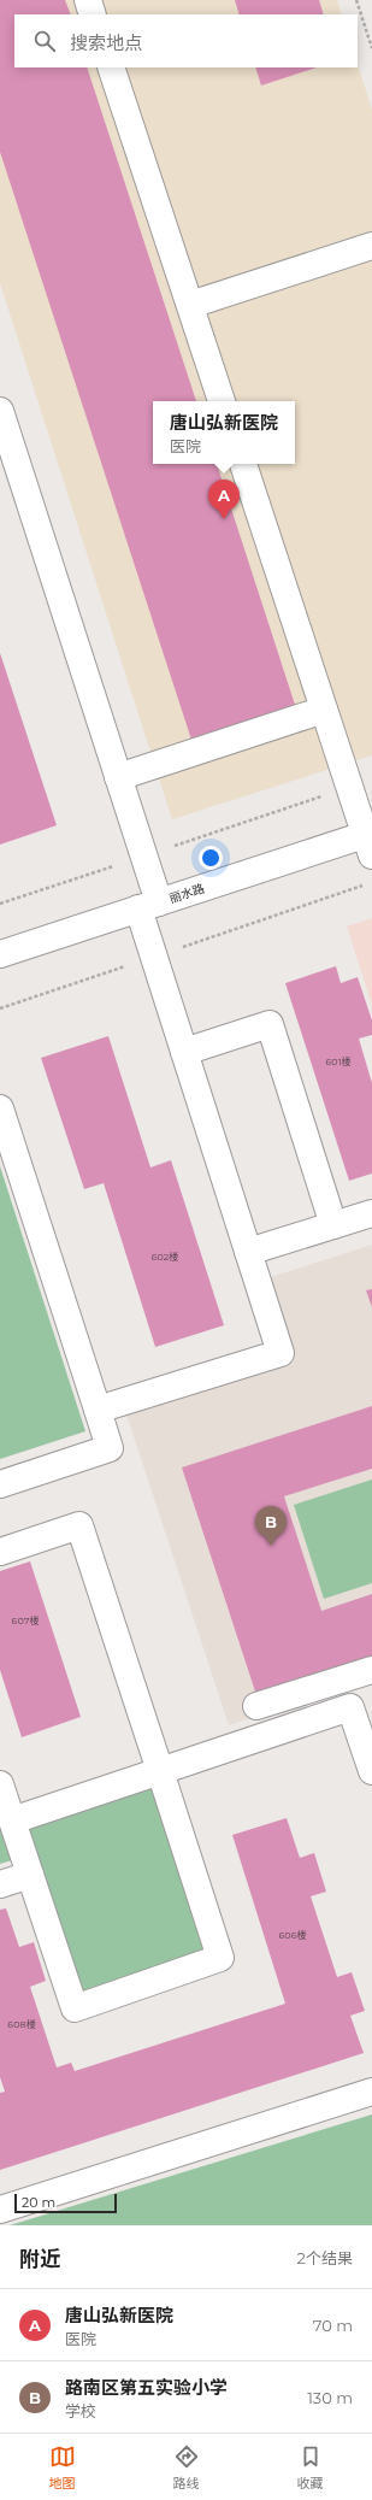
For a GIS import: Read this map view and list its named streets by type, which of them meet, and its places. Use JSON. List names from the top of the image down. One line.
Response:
{"streets":{"street":["丽水路"]},"house_numbers":["601楼","602楼","607楼","606楼","608楼"],"scale_bar":"20 m","page":{"search":"搜索地点","popup":["唐山弘新医院","医院"],"pins":["A","B"],"scale":"20 m","heading":["附近","2个结果"],"list":[{"mark":"A","name":"唐山弘新医院","note":"医院","value":"70 m"},{"mark":"B","name":"路南区第五实验小学","note":"学校","value":"130 m"}],"nav":["地图","路线","收藏"]}}
